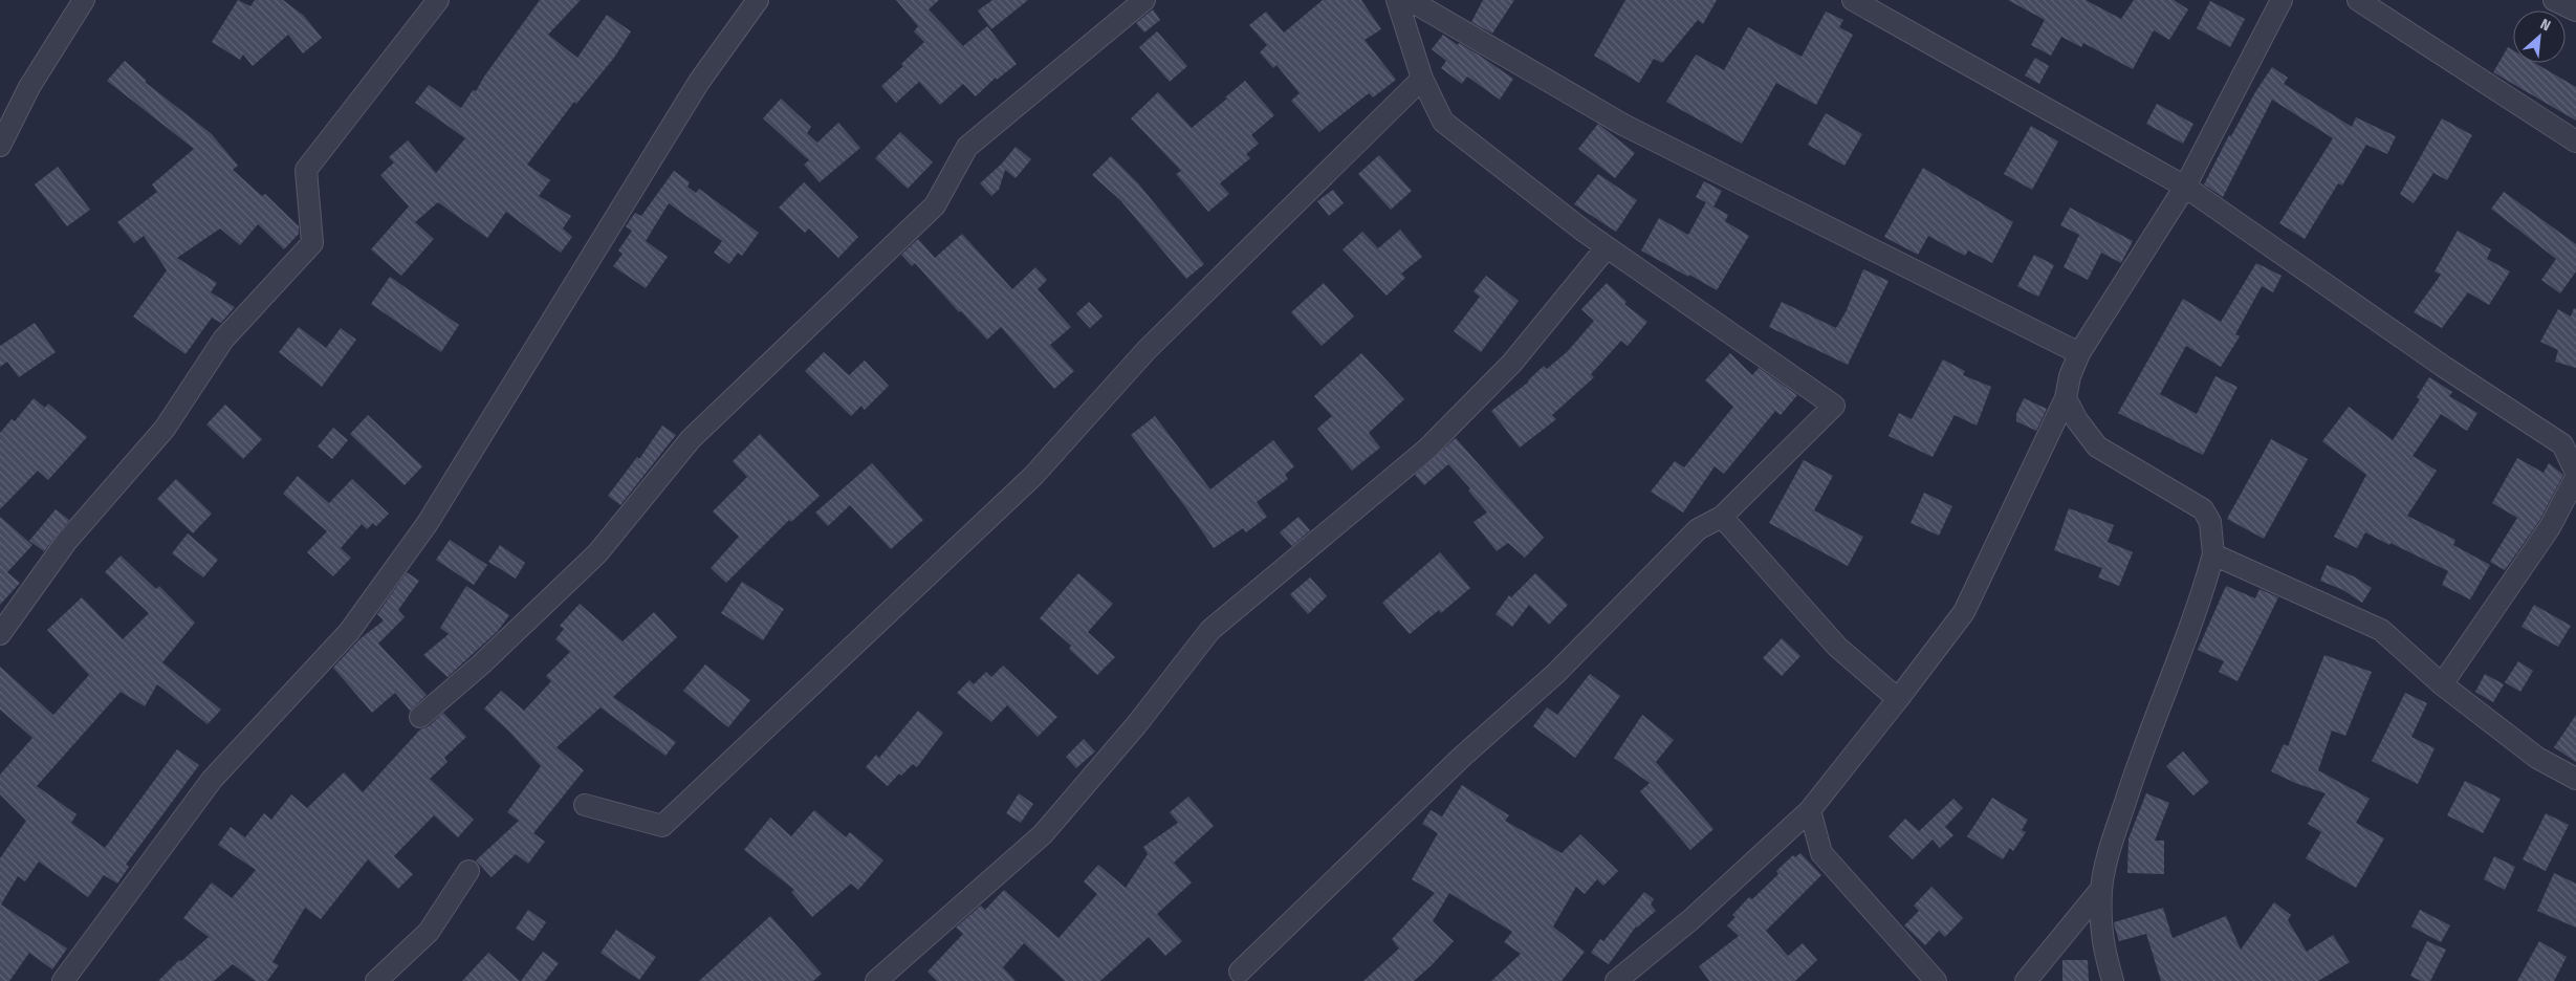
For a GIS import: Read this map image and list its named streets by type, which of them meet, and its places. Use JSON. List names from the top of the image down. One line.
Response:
{"north":"top right"}
